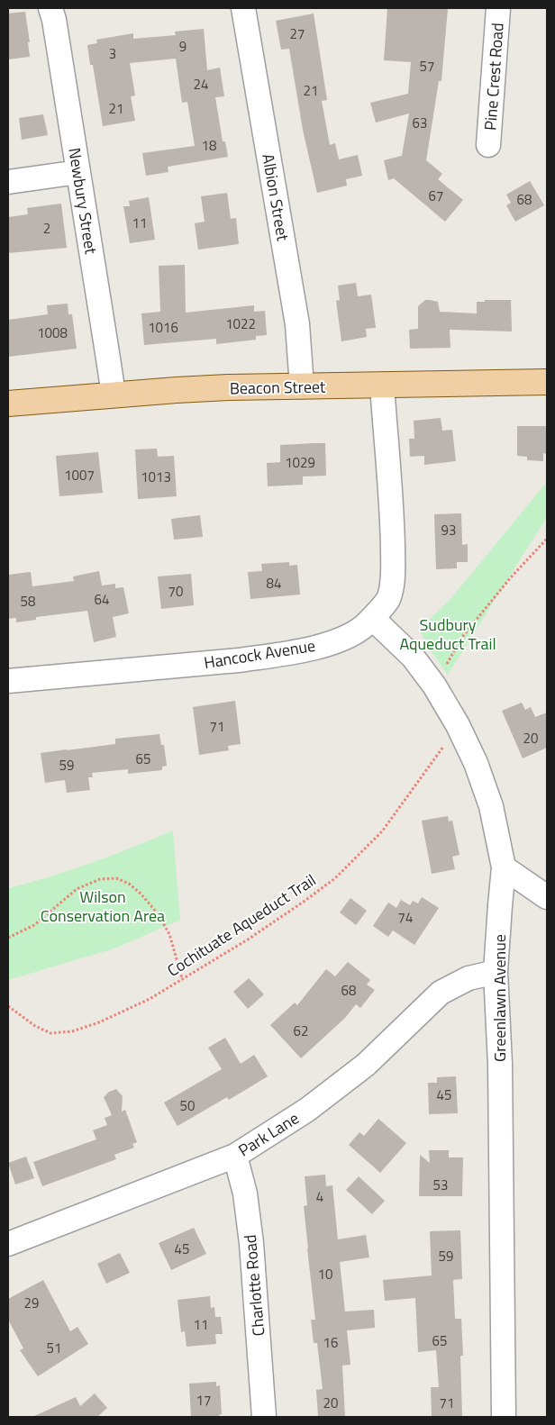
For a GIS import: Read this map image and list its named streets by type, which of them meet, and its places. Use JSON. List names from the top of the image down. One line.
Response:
{"streets":{"main road":["Beacon Street"],"street":["Pine Crest Road","Albion Street","Newbury Street","Hancock Avenue","Greenlawn Avenue","Park Lane","Charlotte Road"],"path":["Cochituate Aqueduct Trail"]},"crossings":[["Albion Street","Beacon Street"],["Newbury Street","Beacon Street"],["Beacon Street","Hancock Avenue"],["Hancock Avenue","Greenlawn Avenue"],["Cochituate Aqueduct Trail","Greenlawn Avenue"],["Greenlawn Avenue","Park Lane"],["Park Lane","Charlotte Road"]],"parks":["Sudbury Aqueduct Trail","Wilson Conservation Area"],"house_numbers":["27","9","3","57","24","21","21","63","18","67","68","11","2","1022","1016","1008","1029","1007","1013","93","84","70","64","58","71","20","65","59","74","68","62","45","50","53","4","45","59","10","29","11","65","16","51","17","20","71"]}
